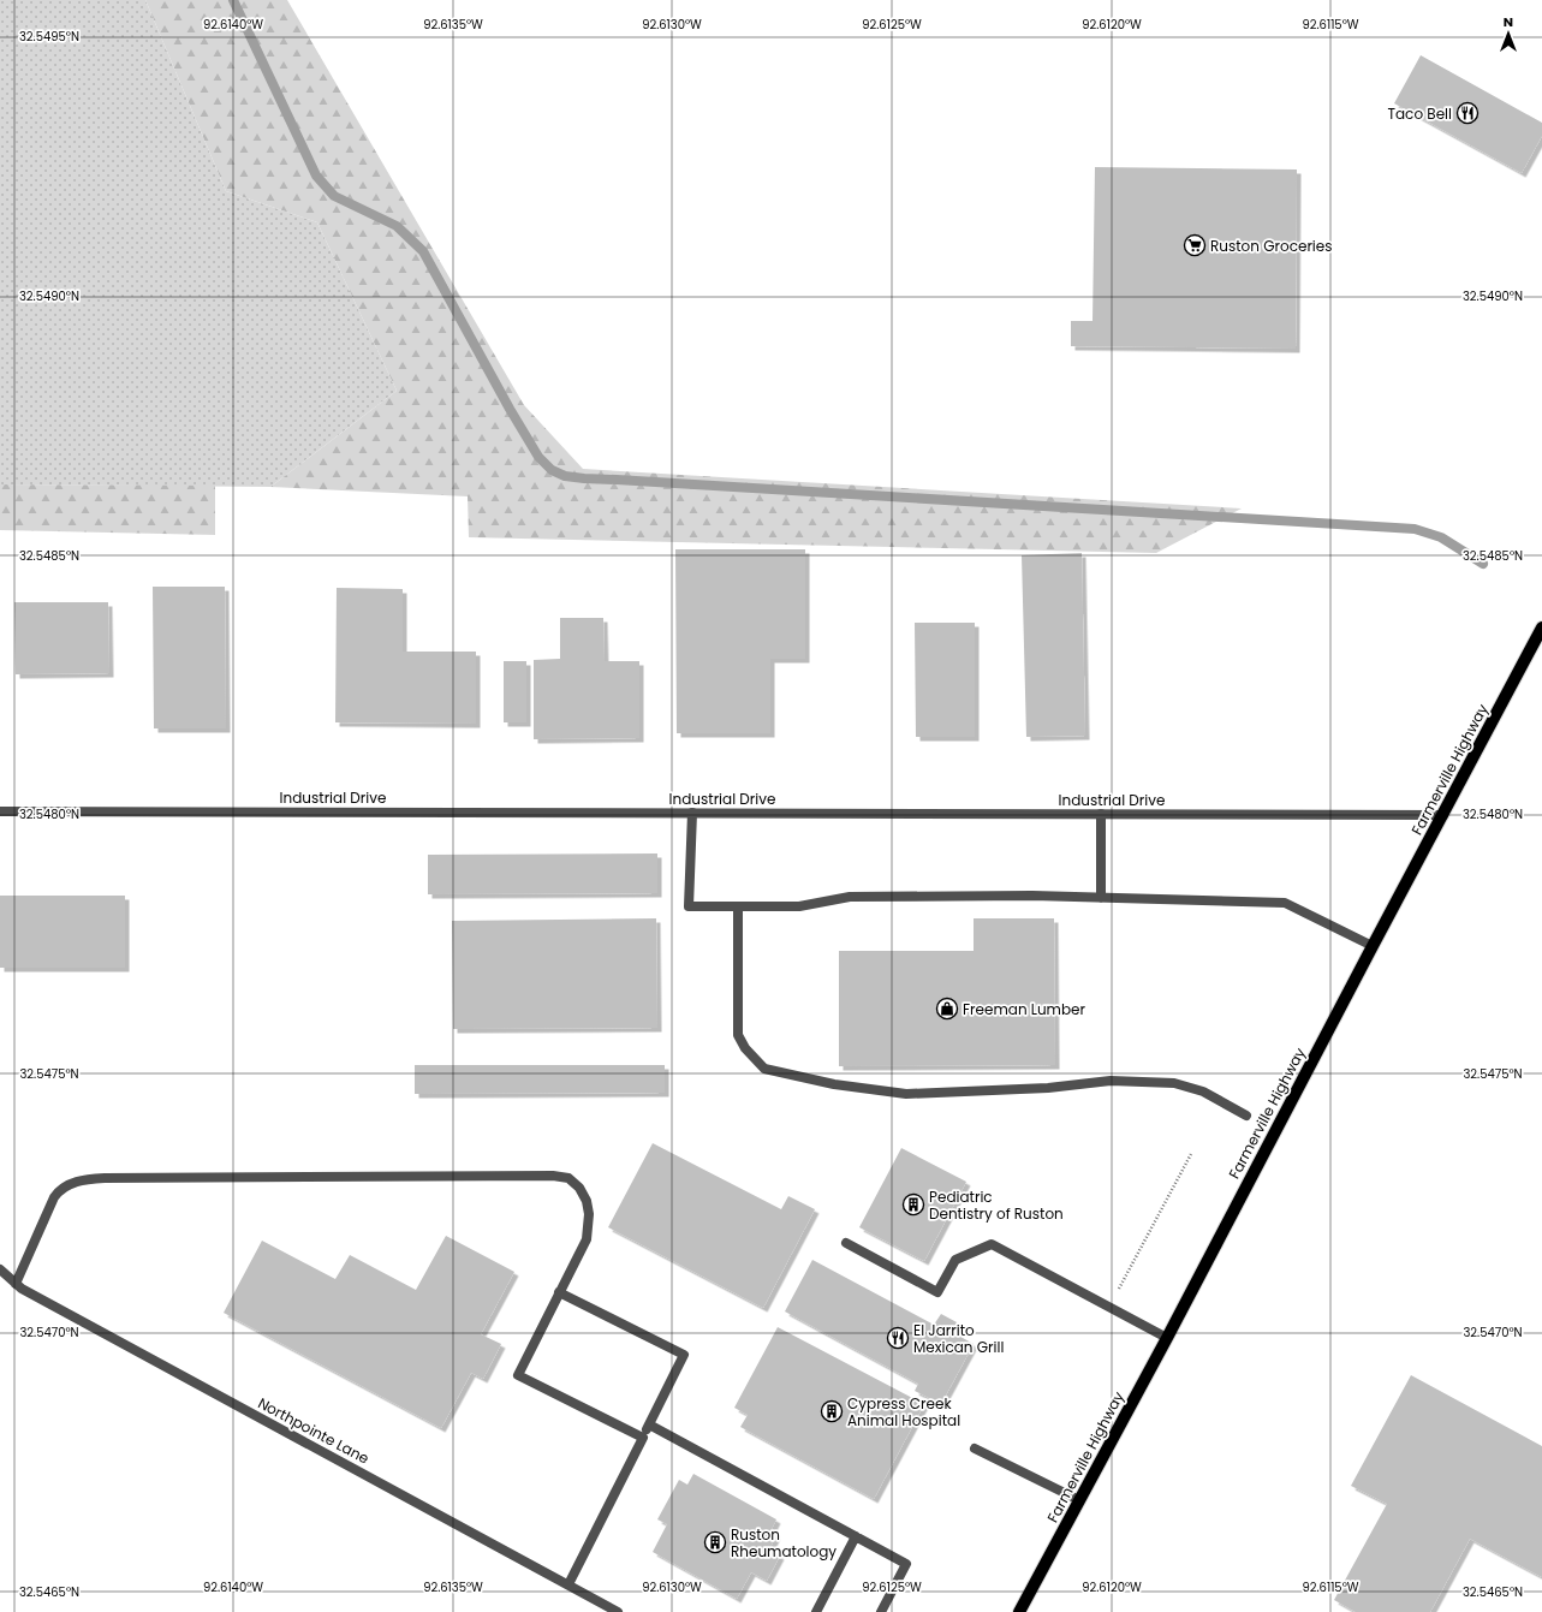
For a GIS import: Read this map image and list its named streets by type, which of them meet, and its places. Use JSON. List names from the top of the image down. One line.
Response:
{"streets":{"main road":["Farmerville Highway"],"street":["Industrial Drive","Northpointe Lane"]},"crossings":[["Farmerville Highway","Industrial Drive"]],"places":{"restaurant":["Taco Bell","El Jarrito Mexican Grill"],"supermarket":["Ruston Groceries"],"shop":["Freeman Lumber"],"building":["Pediatric Dentistry of Ruston","Cypress Creek Animal Hospital","Ruston Rheumatology"]},"north":"top","coordinates":["92.6140°W","92.6135°W","92.6130°W","92.6125°W","92.6120°W","92.6115°W","32.5495°N","32.5490°N","32.5485°N","32.5480°N","32.5475°N","32.5470°N","32.5465°N"]}
